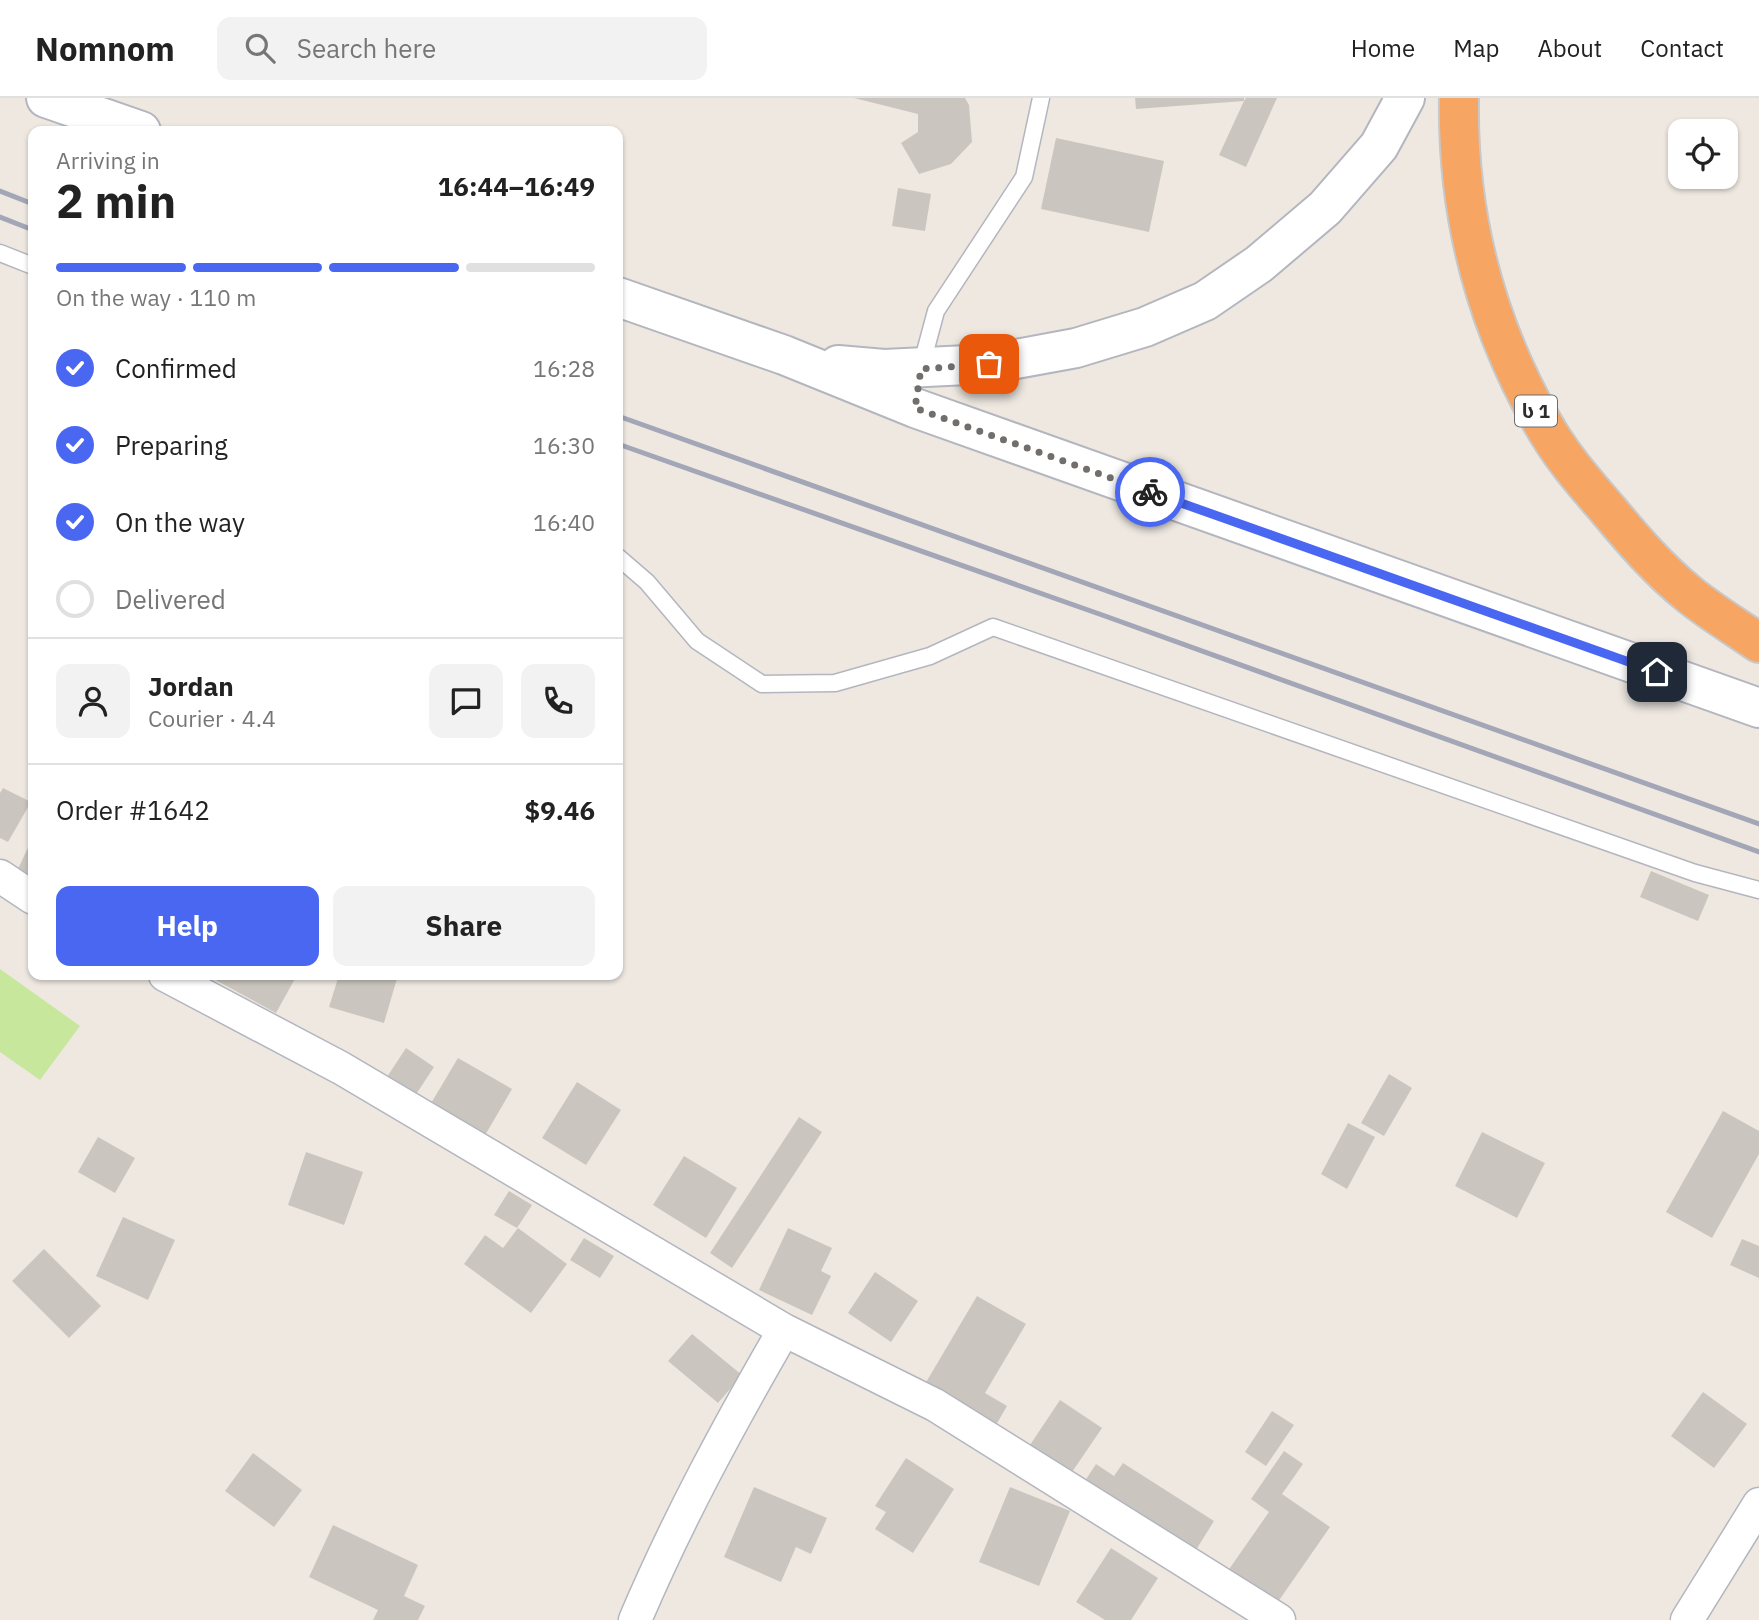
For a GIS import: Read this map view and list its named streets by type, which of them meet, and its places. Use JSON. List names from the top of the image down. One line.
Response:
{"streets":{"highway":["ს 1"]},"page":{"header":"Nomnom","search":"Search here","nav":["Home","Map","About","Contact"],"heading":["2 min","Arriving in","16:44–16:49"],"panel":["Jordan","Courier · 4.4","Order #1642","$9.46"],"bar":"On the way · 110 m","list":[["Confirmed","16:28"],["Preparing","16:30"],["On the way","16:40"],"Delivered"],"buttons":["Help","Share"]}}
